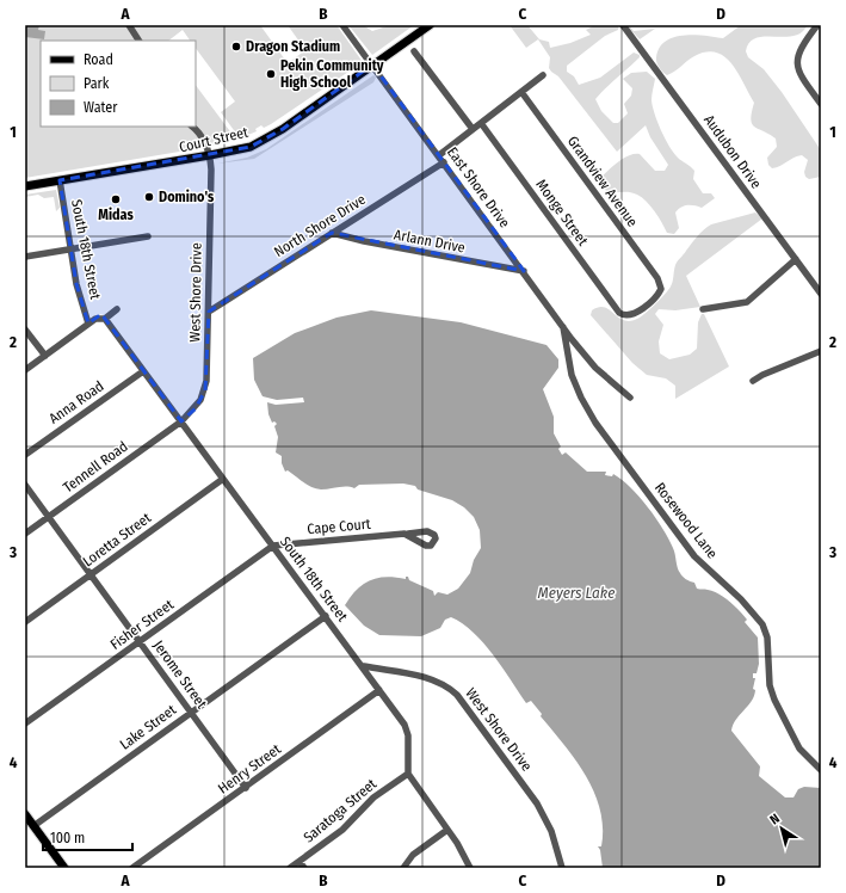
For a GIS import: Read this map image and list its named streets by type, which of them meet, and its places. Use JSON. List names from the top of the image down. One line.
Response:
{"streets":{"main road":["Court Street"],"street":["Audubon Drive","Grandview Avenue","East Shore Drive","Monge Street","North Shore Drive","Arlann Drive","South 18th Street","West Shore Drive","Anna Road","Tennell Road","Rosewood Lane","Cape Court","Loretta Street","Fisher Street","Jerome Street","Lake Street","Henry Street","Saratoga Street"]},"crossings":[["Court Street","East Shore Drive"],["Court Street","South 18th Street"],["Court Street","West Shore Drive"],["Grandview Avenue","Monge Street"],["East Shore Drive","North Shore Drive"],["East Shore Drive","Arlann Drive"],["East Shore Drive","Rosewood Lane"],["North Shore Drive","Arlann Drive"],["North Shore Drive","West Shore Drive"],["South 18th Street","West Shore Drive"],["South 18th Street","Anna Road"],["South 18th Street","Tennell Road"],["South 18th Street","Cape Court"],["South 18th Street","Loretta Street"],["South 18th Street","Fisher Street"],["South 18th Street","Lake Street"],["South 18th Street","Henry Street"],["South 18th Street","Saratoga Street"],["West Shore Drive","Tennell Road"],["Tennell Road","Jerome Street"],["Cape Court","Fisher Street"],["Loretta Street","Jerome Street"],["Fisher Street","Jerome Street"],["Jerome Street","Lake Street"],["Jerome Street","Henry Street"]],"water":["Meyers Lake"],"places":["Dragon Stadium","Pekin Community High School","Domino's","Midas"],"legend":["Road","Park","Water"],"scale_bar":"100 m","north":"top left","grid":{"columns":["A","B","C","D"],"rows":["1","2","3","4"]}}
